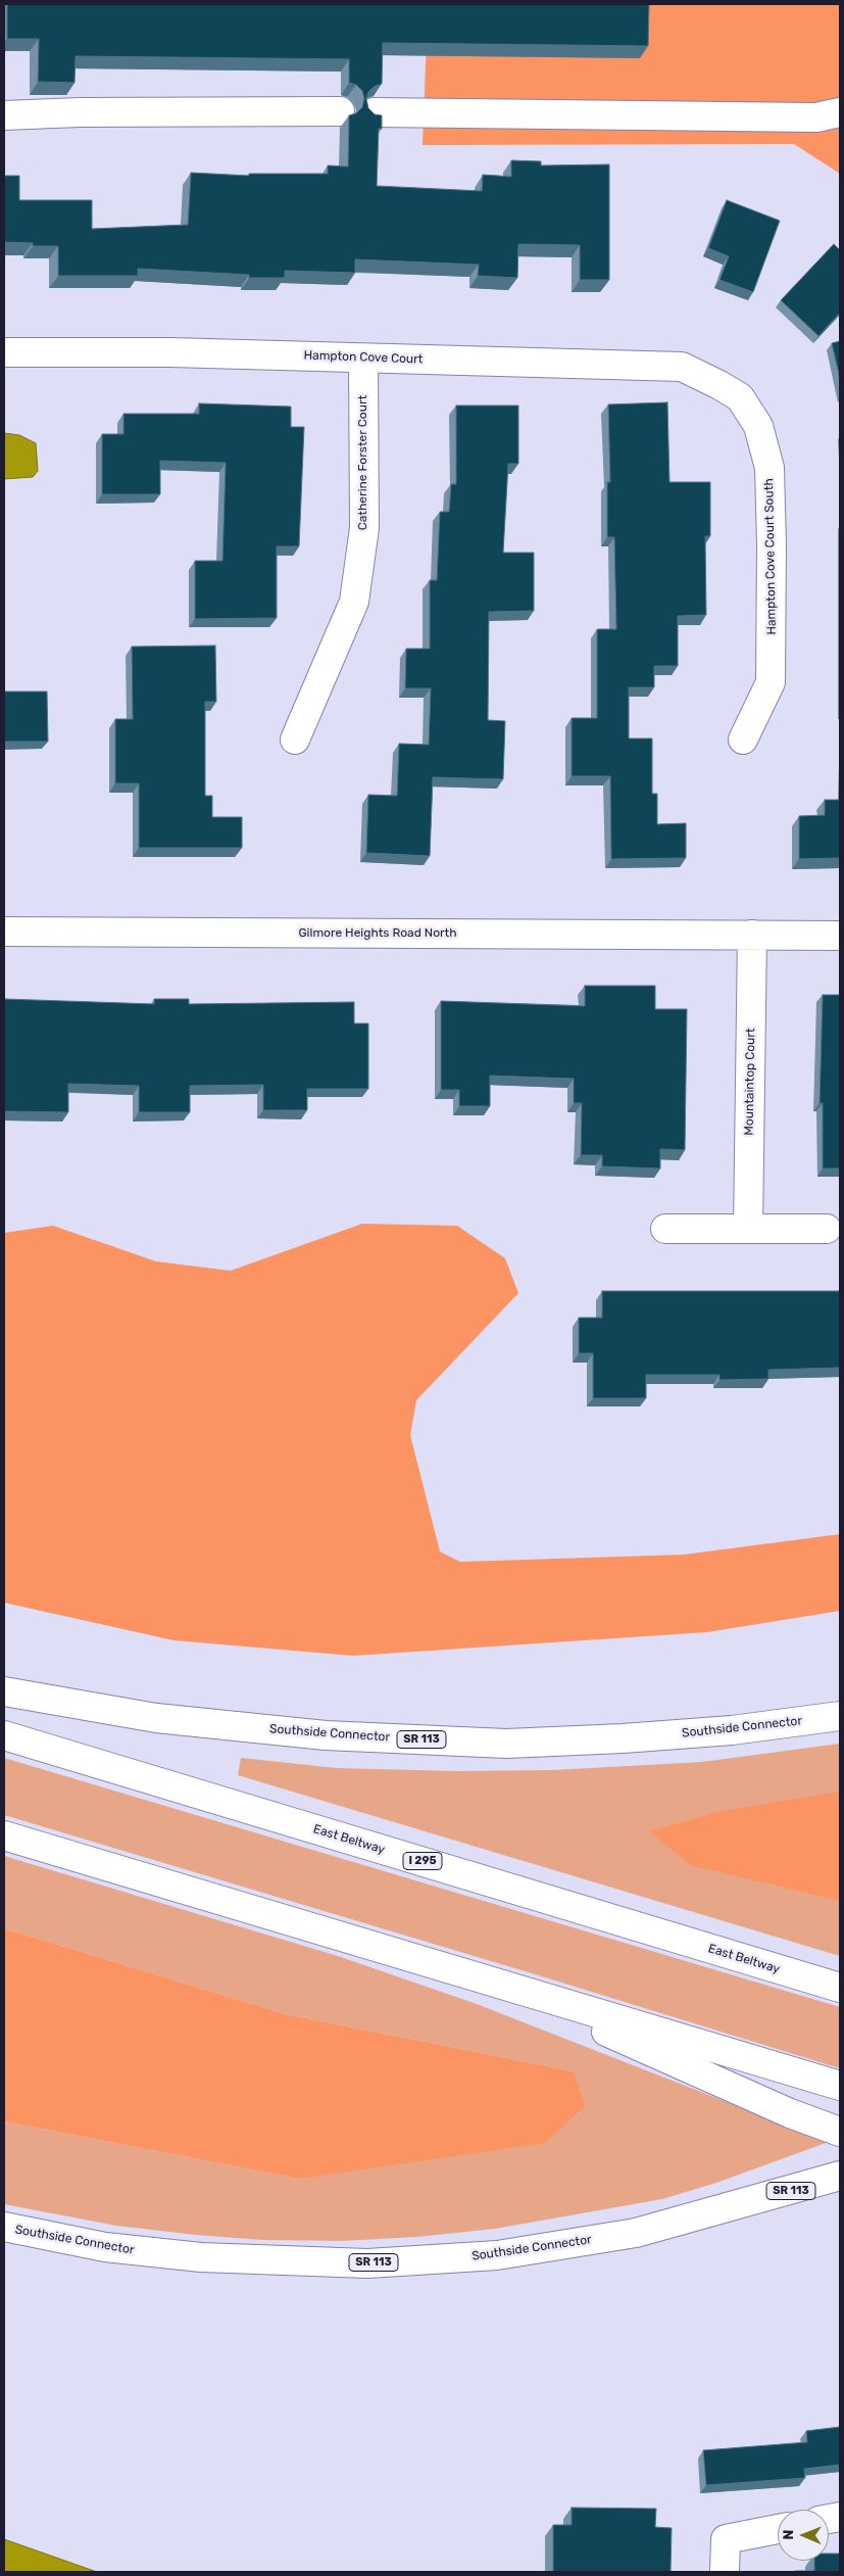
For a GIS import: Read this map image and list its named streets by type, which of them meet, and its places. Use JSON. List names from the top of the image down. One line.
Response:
{"streets":{"main road":["Hampton Cove Court","Catherine Forster Court","Hampton Cove Court South","Gilmore Heights Road North","Mountaintop Court","Southside Connector","SR 113","East Beltway","I 295"]},"crossings":[["Hampton Cove Court","Catherine Forster Court"],["Hampton Cove Court","Hampton Cove Court South"],["Gilmore Heights Road North","Mountaintop Court"]],"north":"left"}
